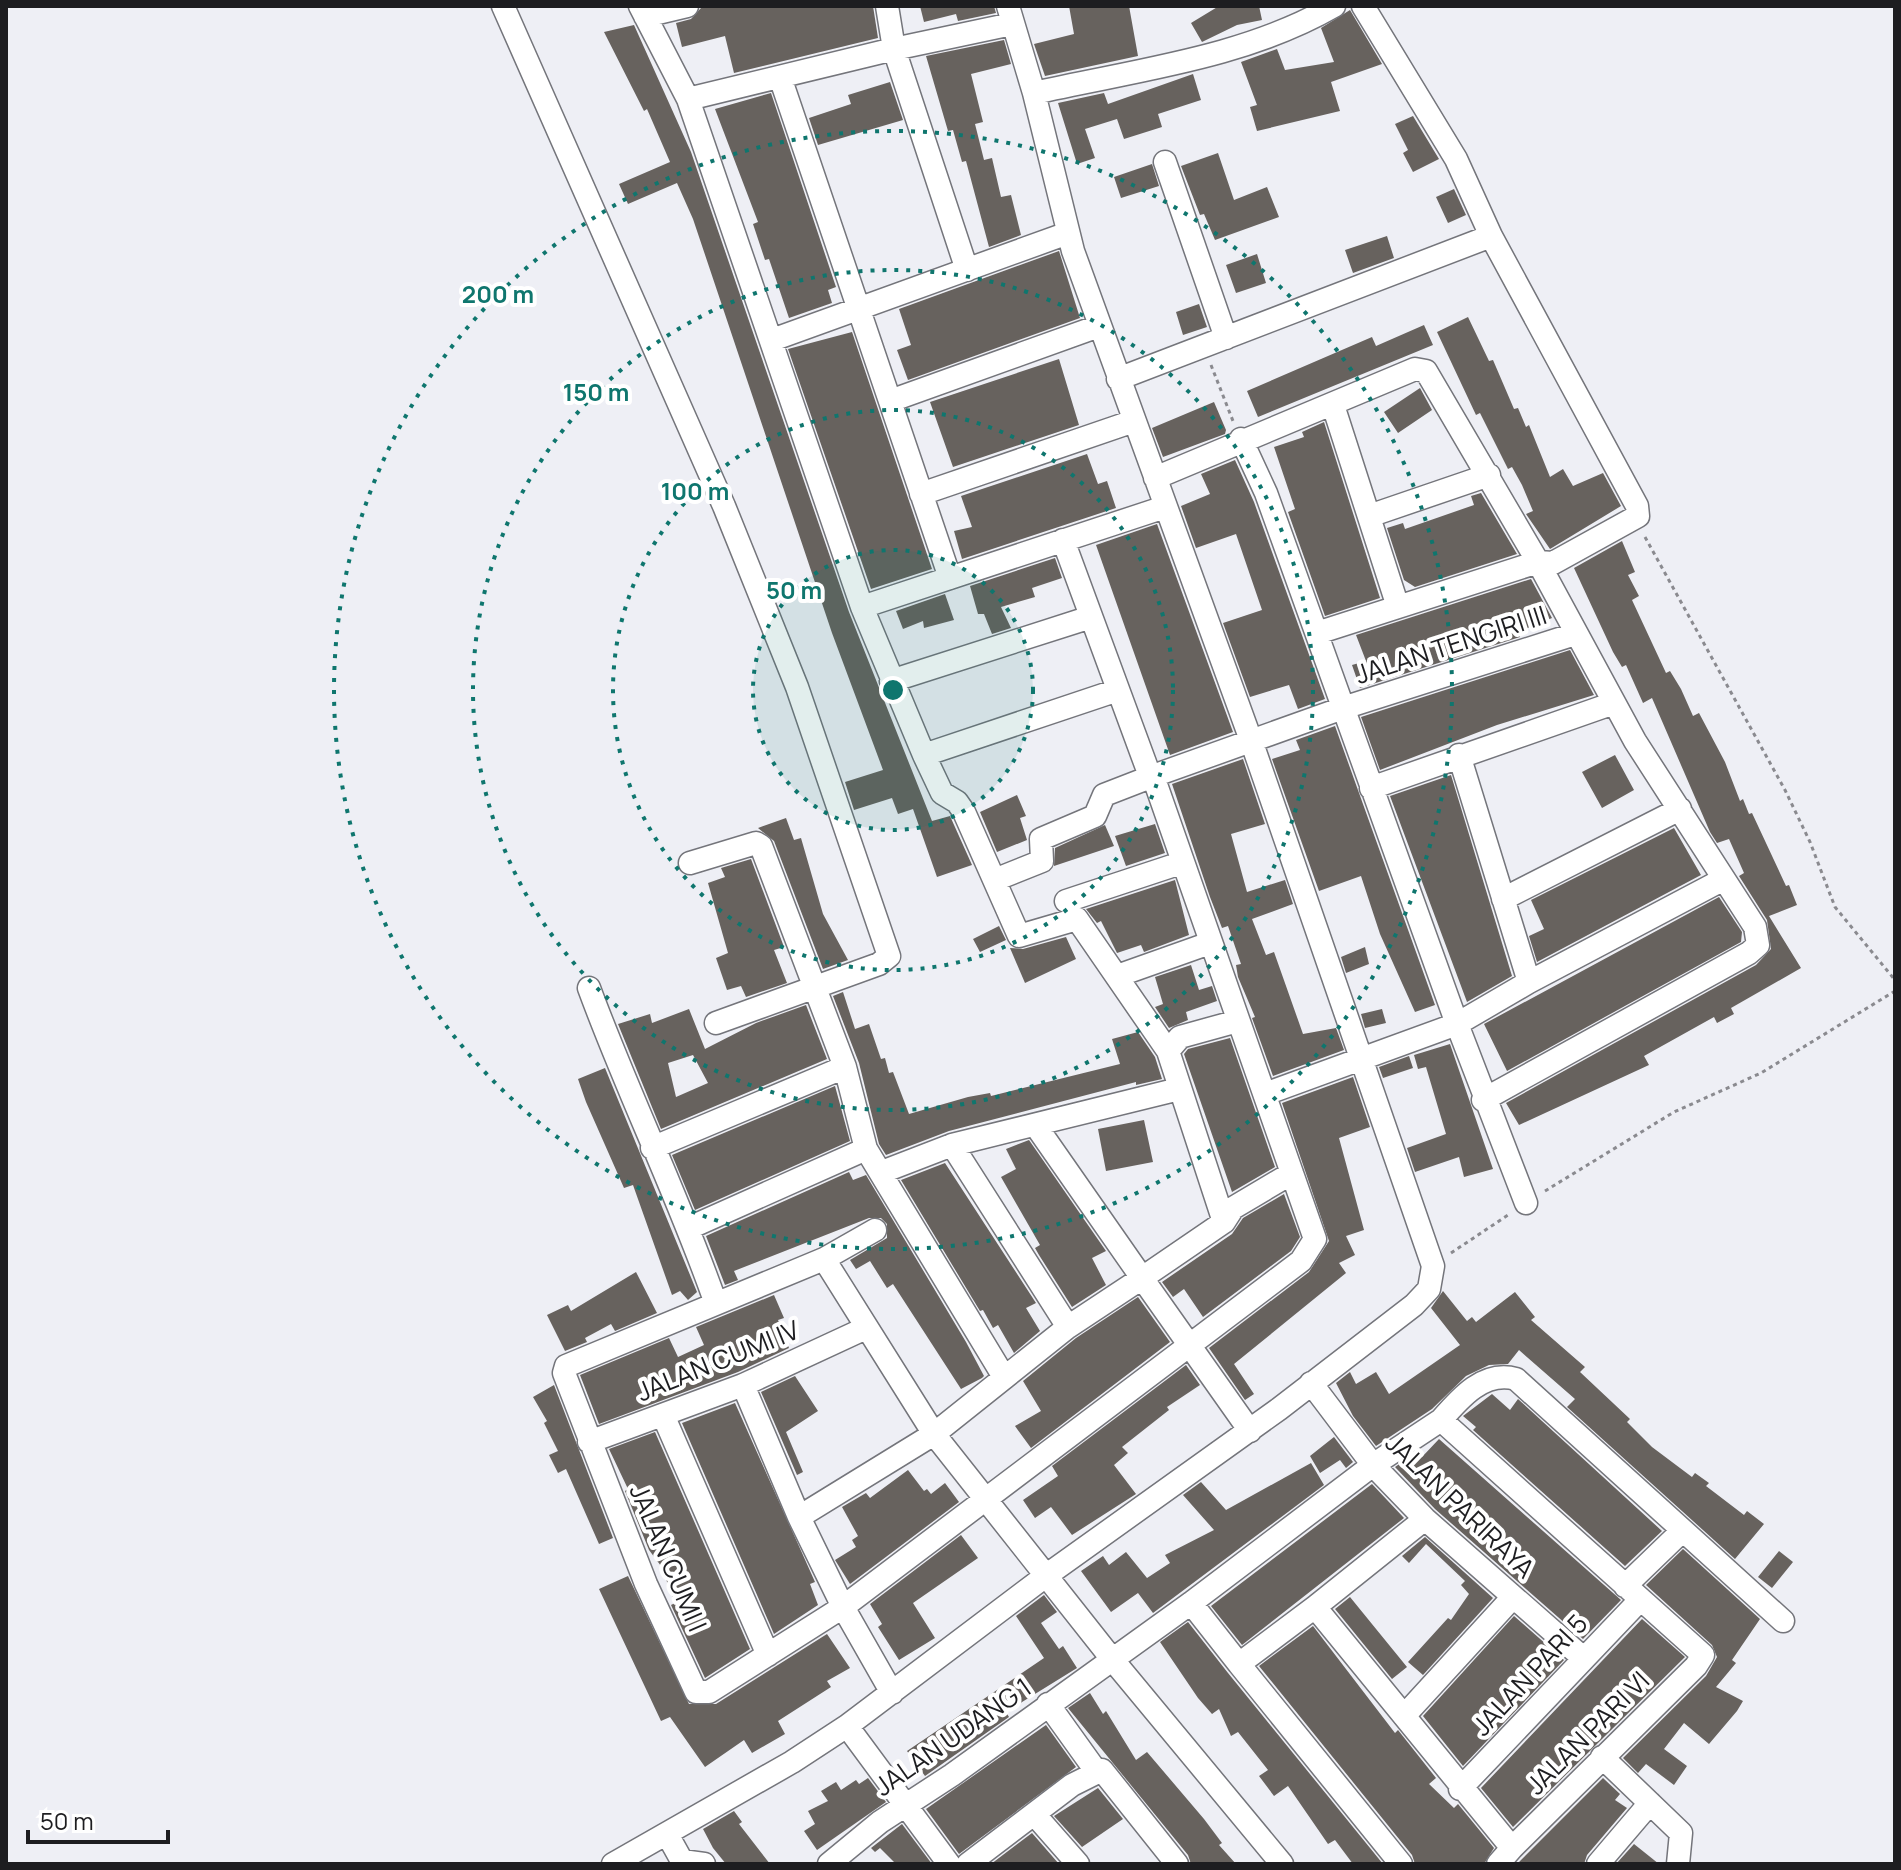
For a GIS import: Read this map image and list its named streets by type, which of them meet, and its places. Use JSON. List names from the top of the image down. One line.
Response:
{"streets":{"street":["JALAN TENGIRI III","JALAN CUMI IV","JALAN PARIRAYA","JALAN CUMI I","JALAN PARI 5","JALAN PARI VI","JALAN UDANG 1"]},"crossings":[["JALAN CUMI IV","JALAN CUMI I"],["JALAN PARIRAYA","JALAN PARI 5"],["JALAN PARIRAYA","JALAN UDANG 1"],["JALAN PARI 5","JALAN PARI VI"],["JALAN PARI 5","JALAN UDANG 1"]],"scale_bar":"50 m","rings":["200 m","150 m","100 m","50 m"]}
